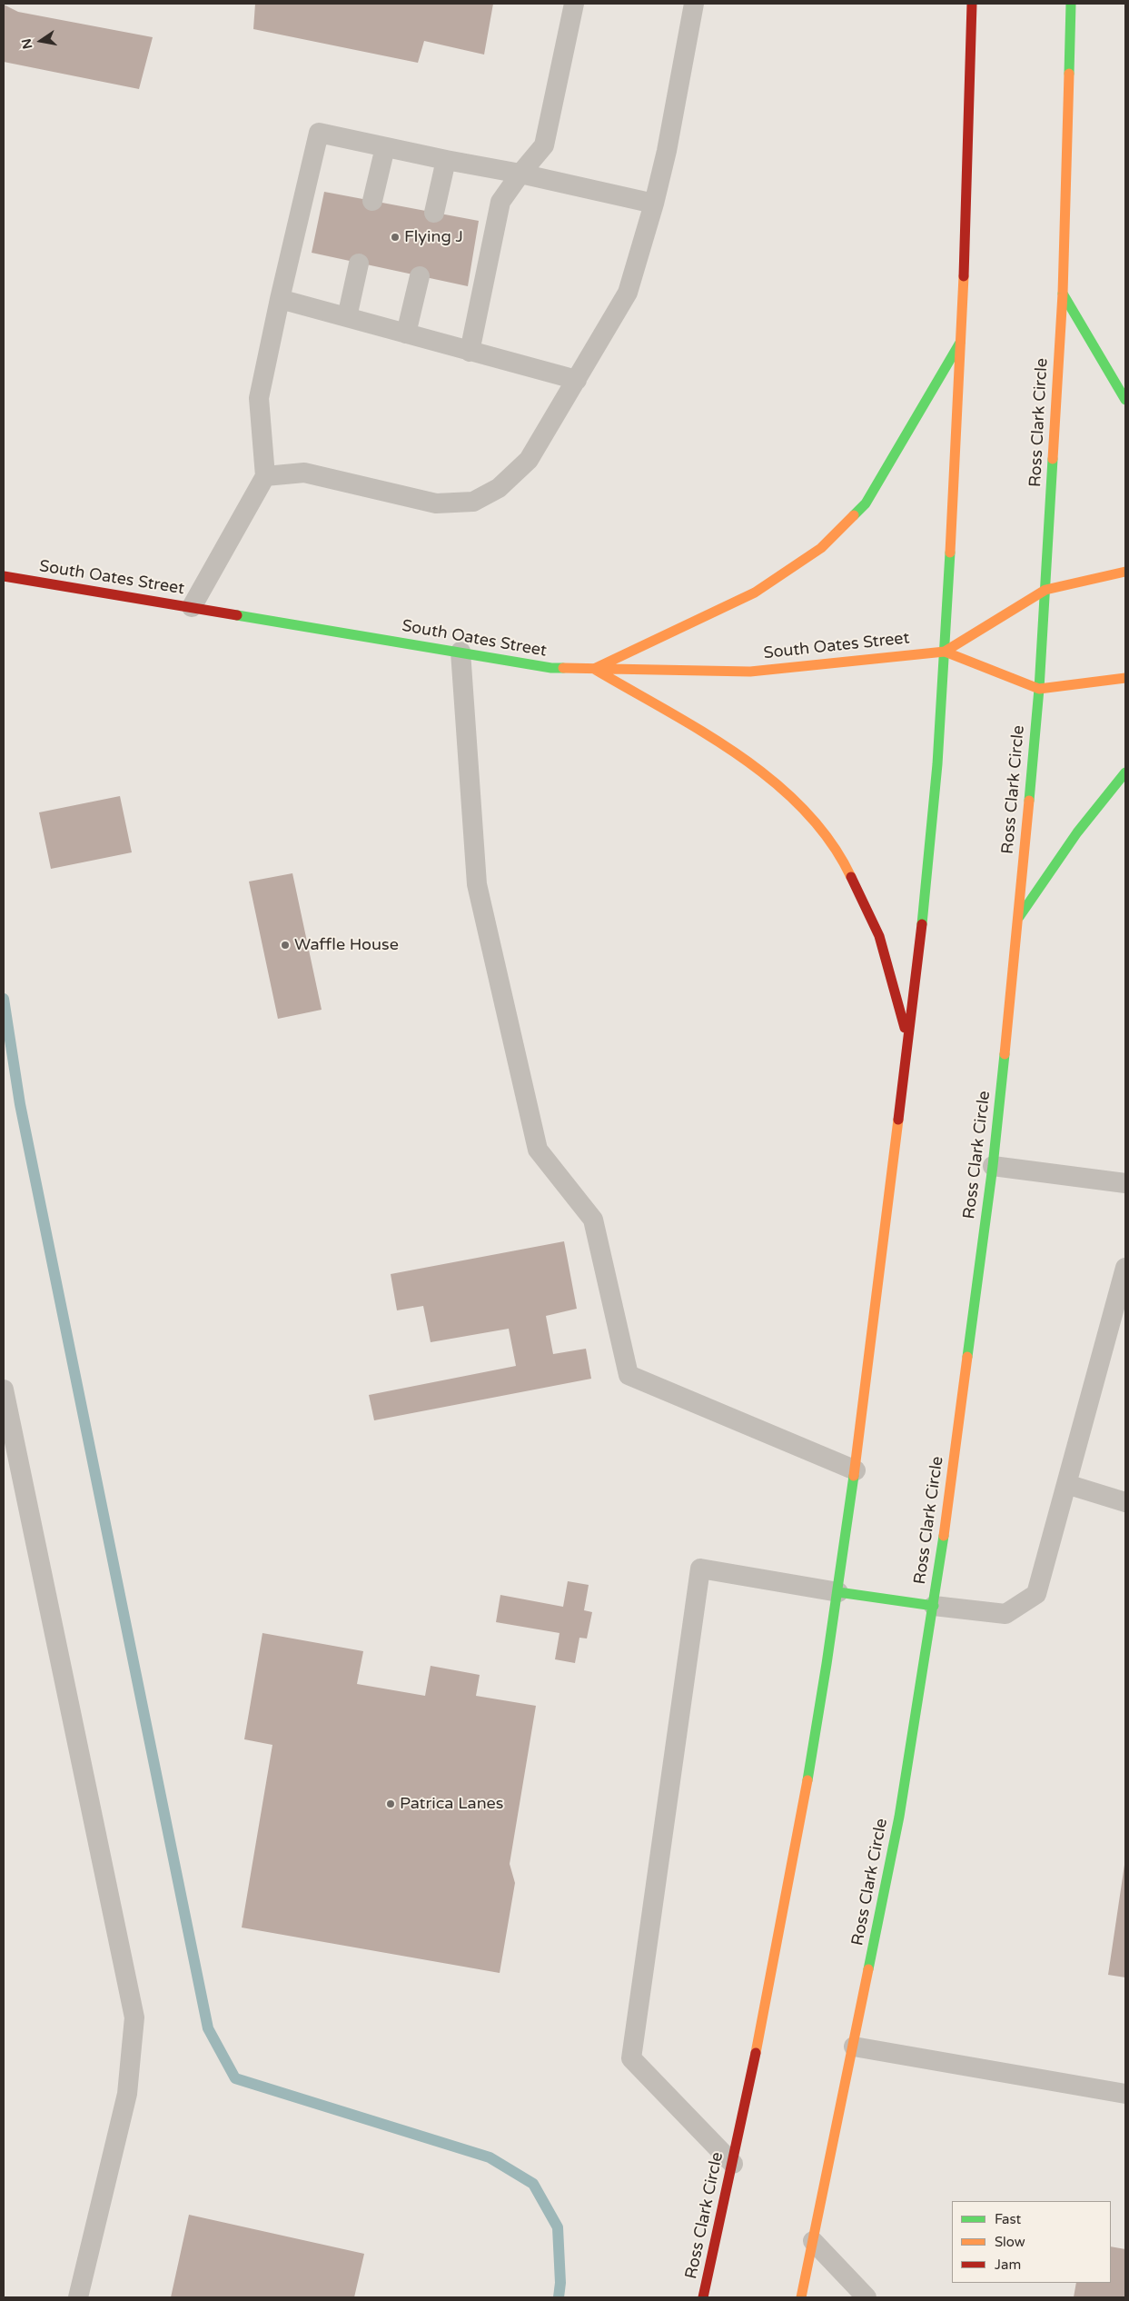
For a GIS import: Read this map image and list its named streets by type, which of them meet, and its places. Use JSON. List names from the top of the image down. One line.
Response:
{"streets":{"main road":["Ross Clark Circle","South Oates Street"]},"crossings":[["Ross Clark Circle","South Oates Street"]],"places":["Flying J","Waffle House","Patrica Lanes"],"legend":["Fast","Slow","Jam"],"north":"left"}
